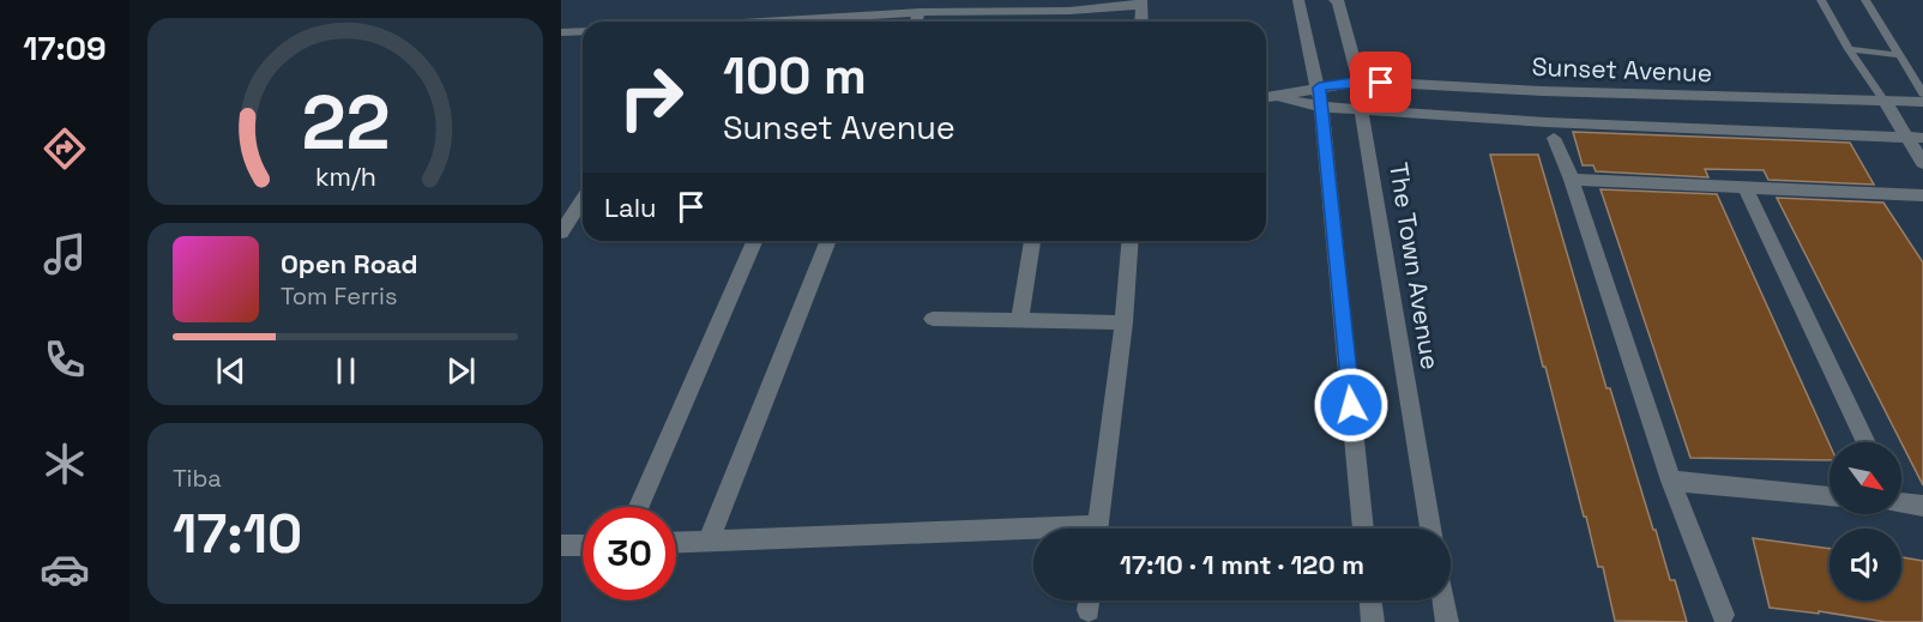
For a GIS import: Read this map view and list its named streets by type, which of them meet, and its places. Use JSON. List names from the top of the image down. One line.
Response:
{"streets":{"street":["Sunset Avenue","The Town Avenue"]},"crossings":[["Sunset Avenue","The Town Avenue"]],"north":"bottom right","page":{"tabs":"17:09","turn":["100 m","Sunset Avenue"],"then":"Lalu","song":["Open Road","Tom Ferris"],"tile":["Tiba","17:10"],"limit":"30","trip":"17:10 · 1 mnt · 120 m","gauge":["22","km/h"]}}
